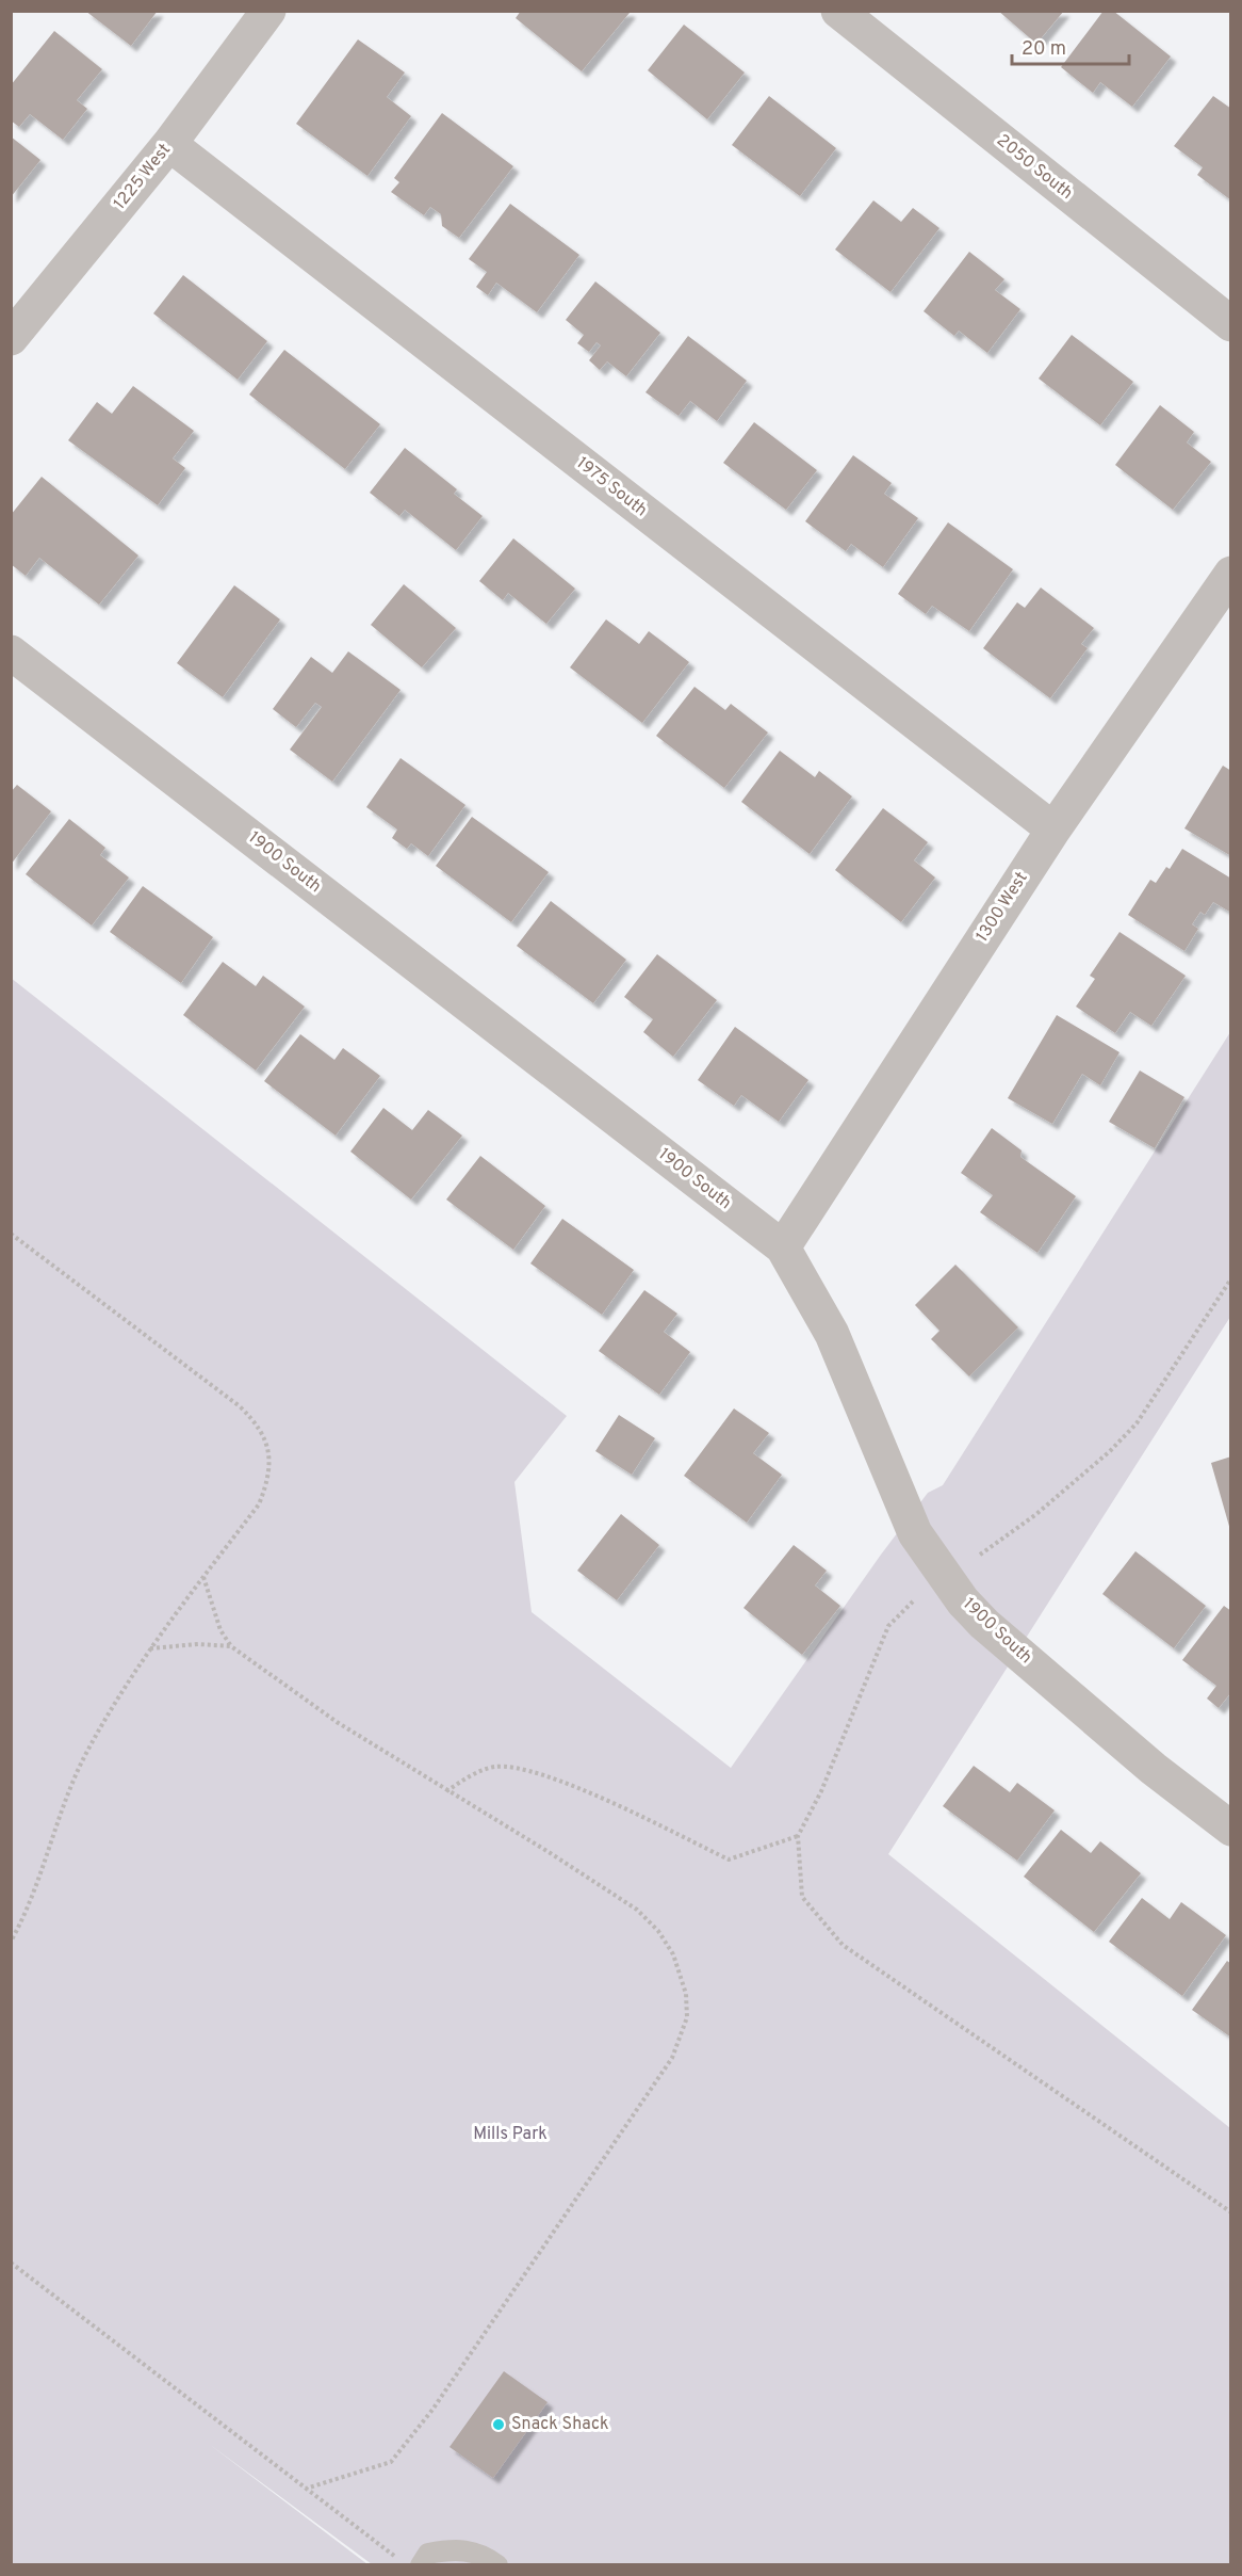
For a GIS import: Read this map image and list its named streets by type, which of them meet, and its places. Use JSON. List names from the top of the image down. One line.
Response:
{"streets":{"street":["2050 South","1225 West","1975 South","1900 South","1300 West"]},"crossings":[["1225 West","1975 South"],["1975 South","1300 West"],["1900 South","1300 West"]],"parks":["Mills Park"],"places":["Snack Shack"],"scale_bar":"20 m"}
